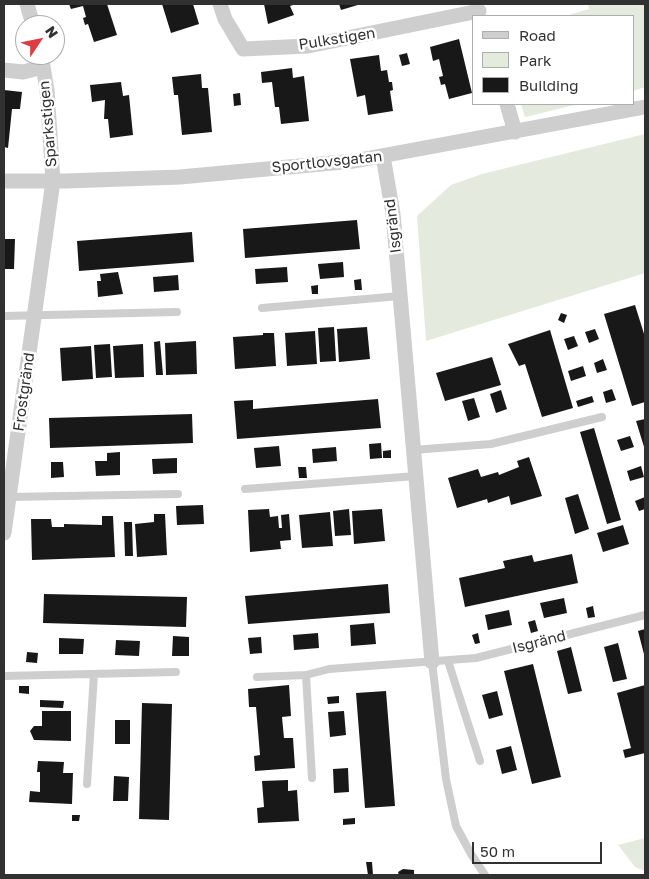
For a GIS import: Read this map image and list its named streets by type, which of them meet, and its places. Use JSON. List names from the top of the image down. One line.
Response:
{"streets":{"street":["Pulkstigen","Sparkstigen","Sportlovsgatan","Isgränd","Frostgränd"]},"crossings":[["Sparkstigen","Sportlovsgatan"],["Sparkstigen","Frostgränd"],["Sportlovsgatan","Isgränd"],["Sportlovsgatan","Frostgränd"]],"legend":["Road","Park","Building"],"scale_bar":"50 m","north":"top right"}
